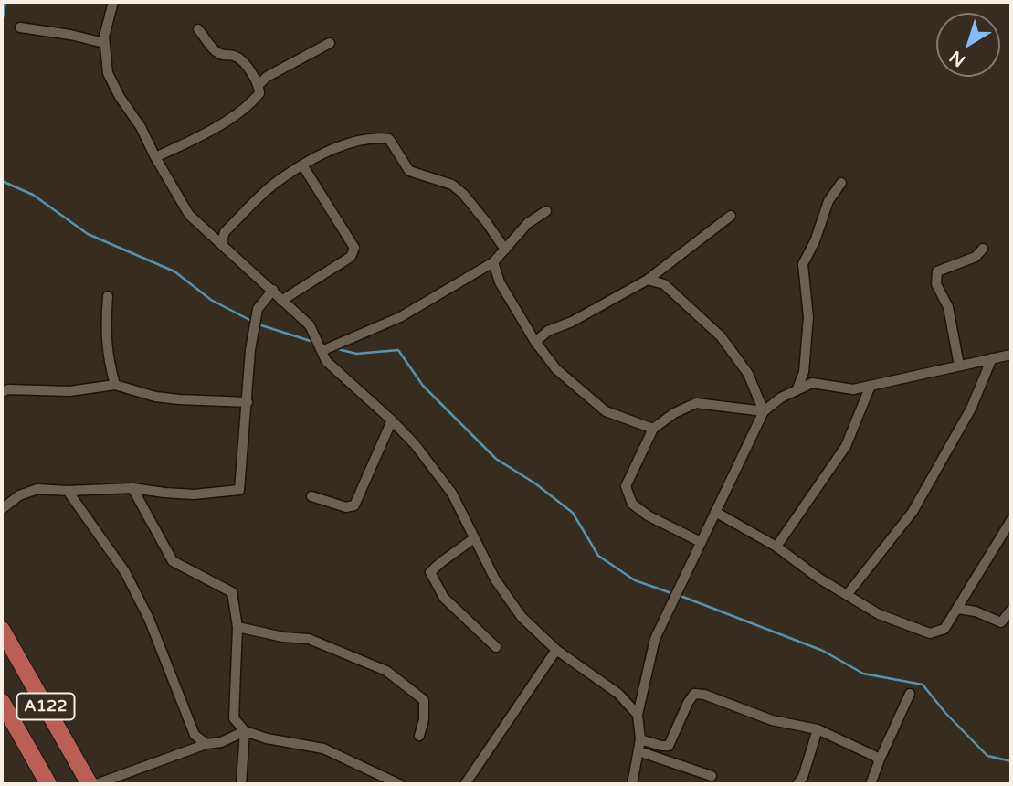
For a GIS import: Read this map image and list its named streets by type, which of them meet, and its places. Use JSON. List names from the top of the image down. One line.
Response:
{"streets":{"highway":["A122"]},"north":"bottom left"}
